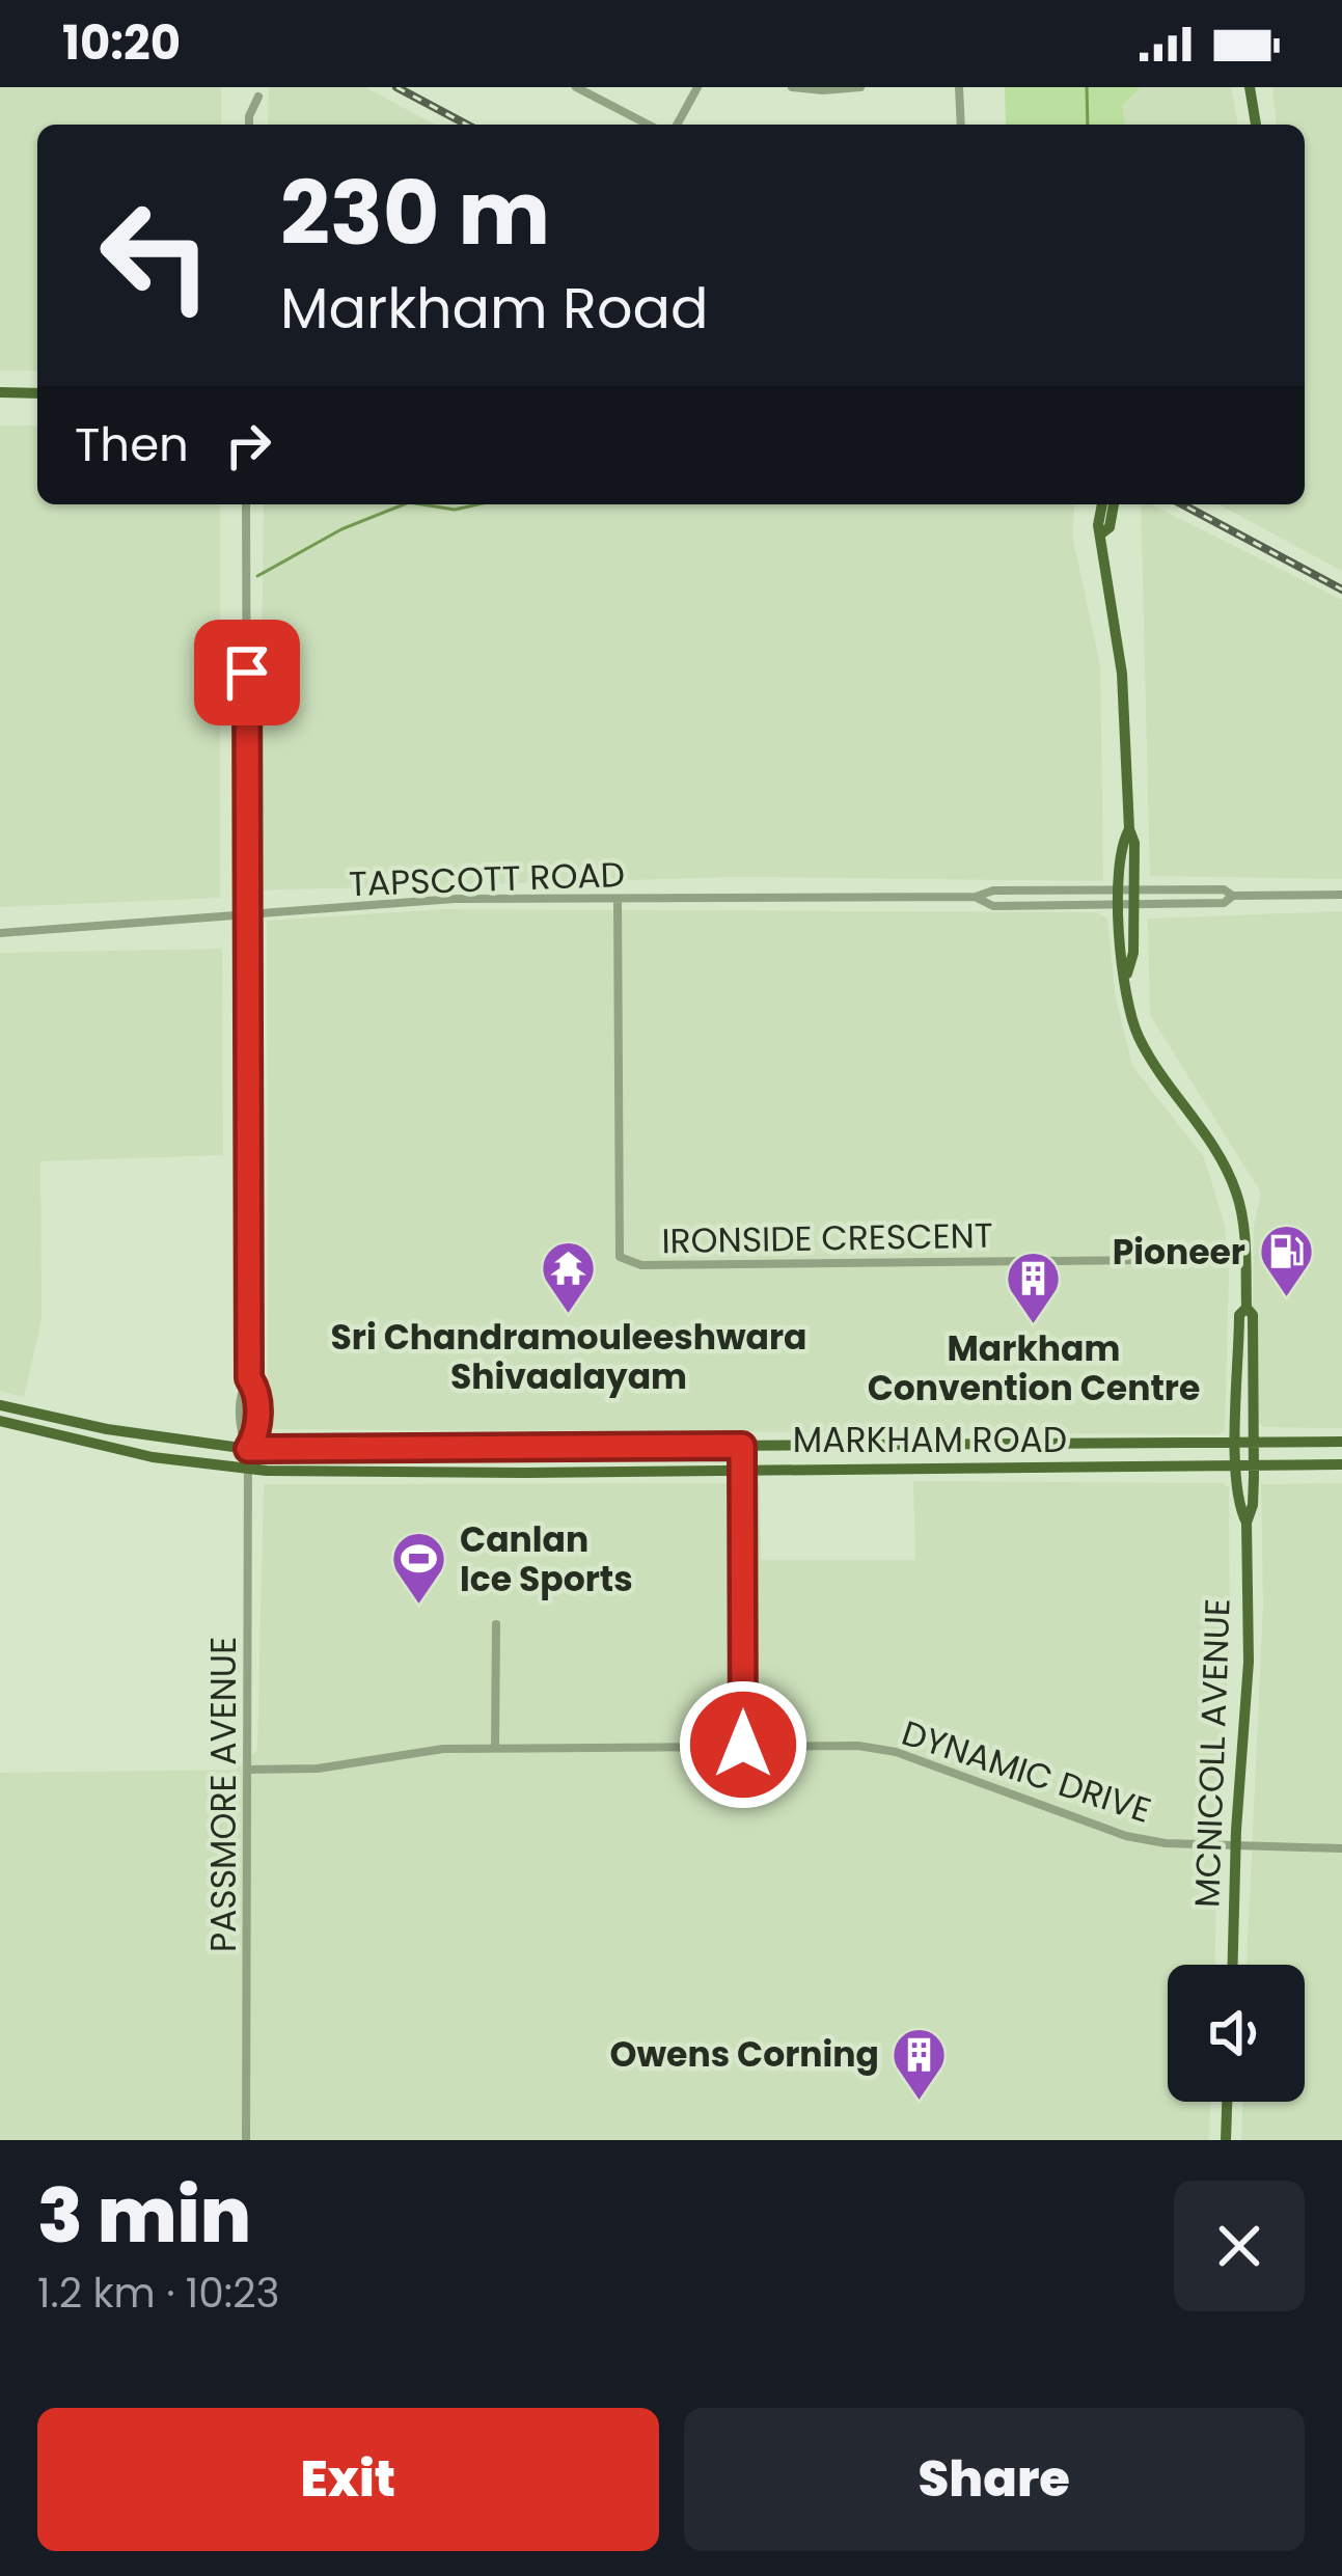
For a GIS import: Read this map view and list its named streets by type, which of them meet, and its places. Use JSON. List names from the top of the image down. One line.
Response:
{"streets":{"main road":["MARKHAM ROAD","MCNICOLL AVENUE"],"street":["TAPSCOTT ROAD","IRONSIDE CRESCENT","DYNAMIC DRIVE","PASSMORE AVENUE"]},"crossings":[["TAPSCOTT ROAD","IRONSIDE CRESCENT"],["TAPSCOTT ROAD","MCNICOLL AVENUE"],["TAPSCOTT ROAD","PASSMORE AVENUE"],["IRONSIDE CRESCENT","MCNICOLL AVENUE"],["MARKHAM ROAD","MCNICOLL AVENUE"],["MARKHAM ROAD","PASSMORE AVENUE"],["MCNICOLL AVENUE","DYNAMIC DRIVE"],["DYNAMIC DRIVE","PASSMORE AVENUE"]],"places":{"fuel station":["Pioneer"],"temple":["Sri Chandramouleeshwara Shivaalayam"],"building":["Markham Convention Centre","Owens Corning"],"sports":["Canlan Ice Sports"]},"page":{"status":"10:20","turn":["230 m","Markham Road"],"then":"Then","heading":["3 min","1.2 km · 10:23"],"buttons":["Exit","Share"]}}
